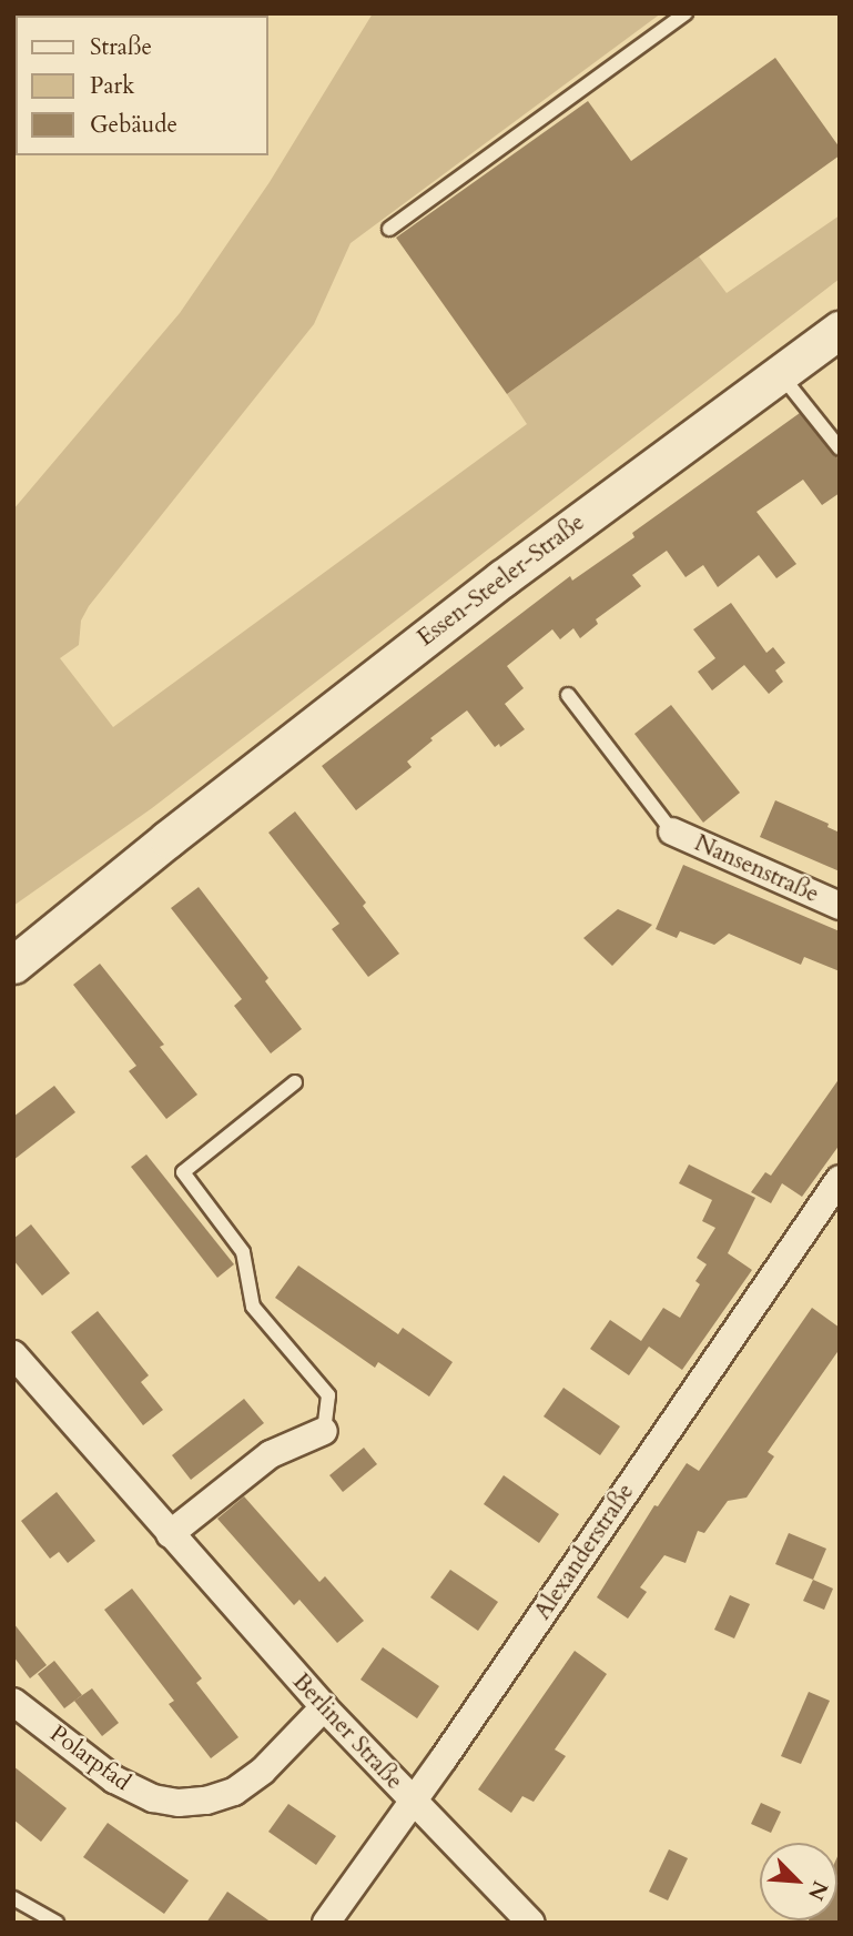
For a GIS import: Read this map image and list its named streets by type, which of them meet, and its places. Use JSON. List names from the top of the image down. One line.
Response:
{"streets":{"main road":["Essen-Steeler-Straße"],"street":["Nansenstraße","Alexanderstraße","Berliner Straße","Polarpfad"]},"crossings":[["Alexanderstraße","Berliner Straße"],["Berliner Straße","Polarpfad"]],"legend":["Straße","Park","Gebäude"],"north":"bottom right"}
